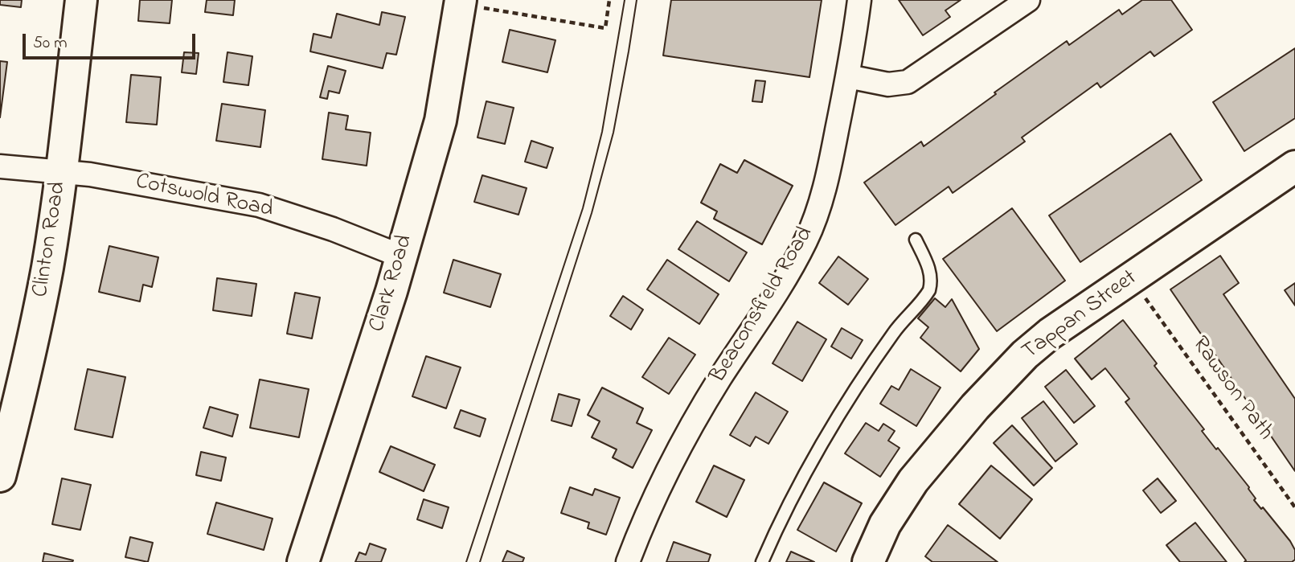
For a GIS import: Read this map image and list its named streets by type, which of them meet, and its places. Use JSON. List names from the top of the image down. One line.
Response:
{"streets":{"street":["Cotswold Road","Clinton Road","Clark Road","Beaconsfield Road","Tappan Street"],"path":["Rawson Path"]},"crossings":[["Cotswold Road","Clinton Road"],["Cotswold Road","Clark Road"]],"scale_bar":"50 m"}
